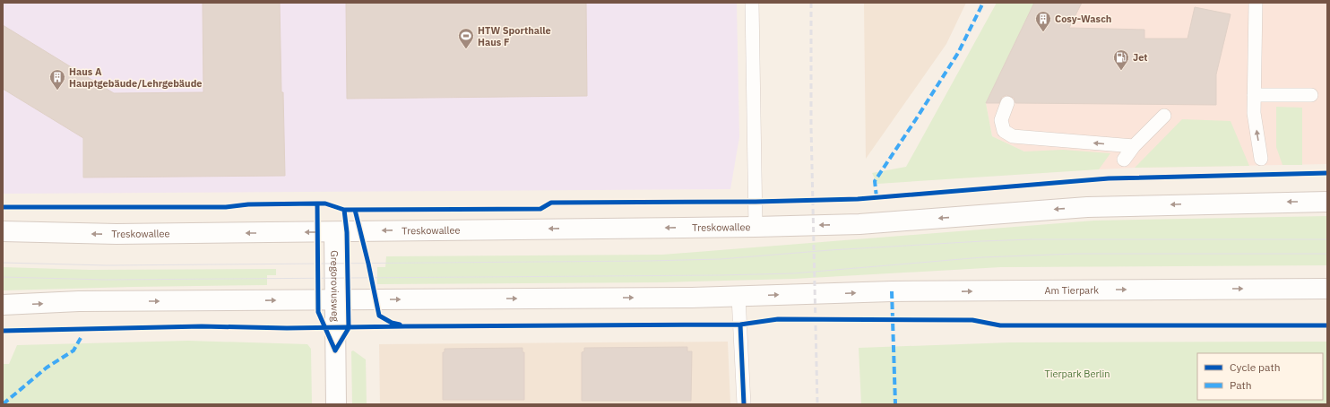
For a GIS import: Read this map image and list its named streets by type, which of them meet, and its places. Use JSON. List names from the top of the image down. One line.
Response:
{"streets":{"main road":["Treskowallee","Gregoroviusweg","Am Tierpark"]},"crossings":[["Treskowallee","Gregoroviusweg"]],"one_way":["Am Tierpark"],"parks":["Tierpark Berlin"],"places":{"building":["Cosy-Wasch","Haus A Hauptgebäude/Lehrgebäude"],"sports":["HTW Sporthalle Haus F"],"fuel station":["Jet"]},"legend":["Cycle path","Path"]}
